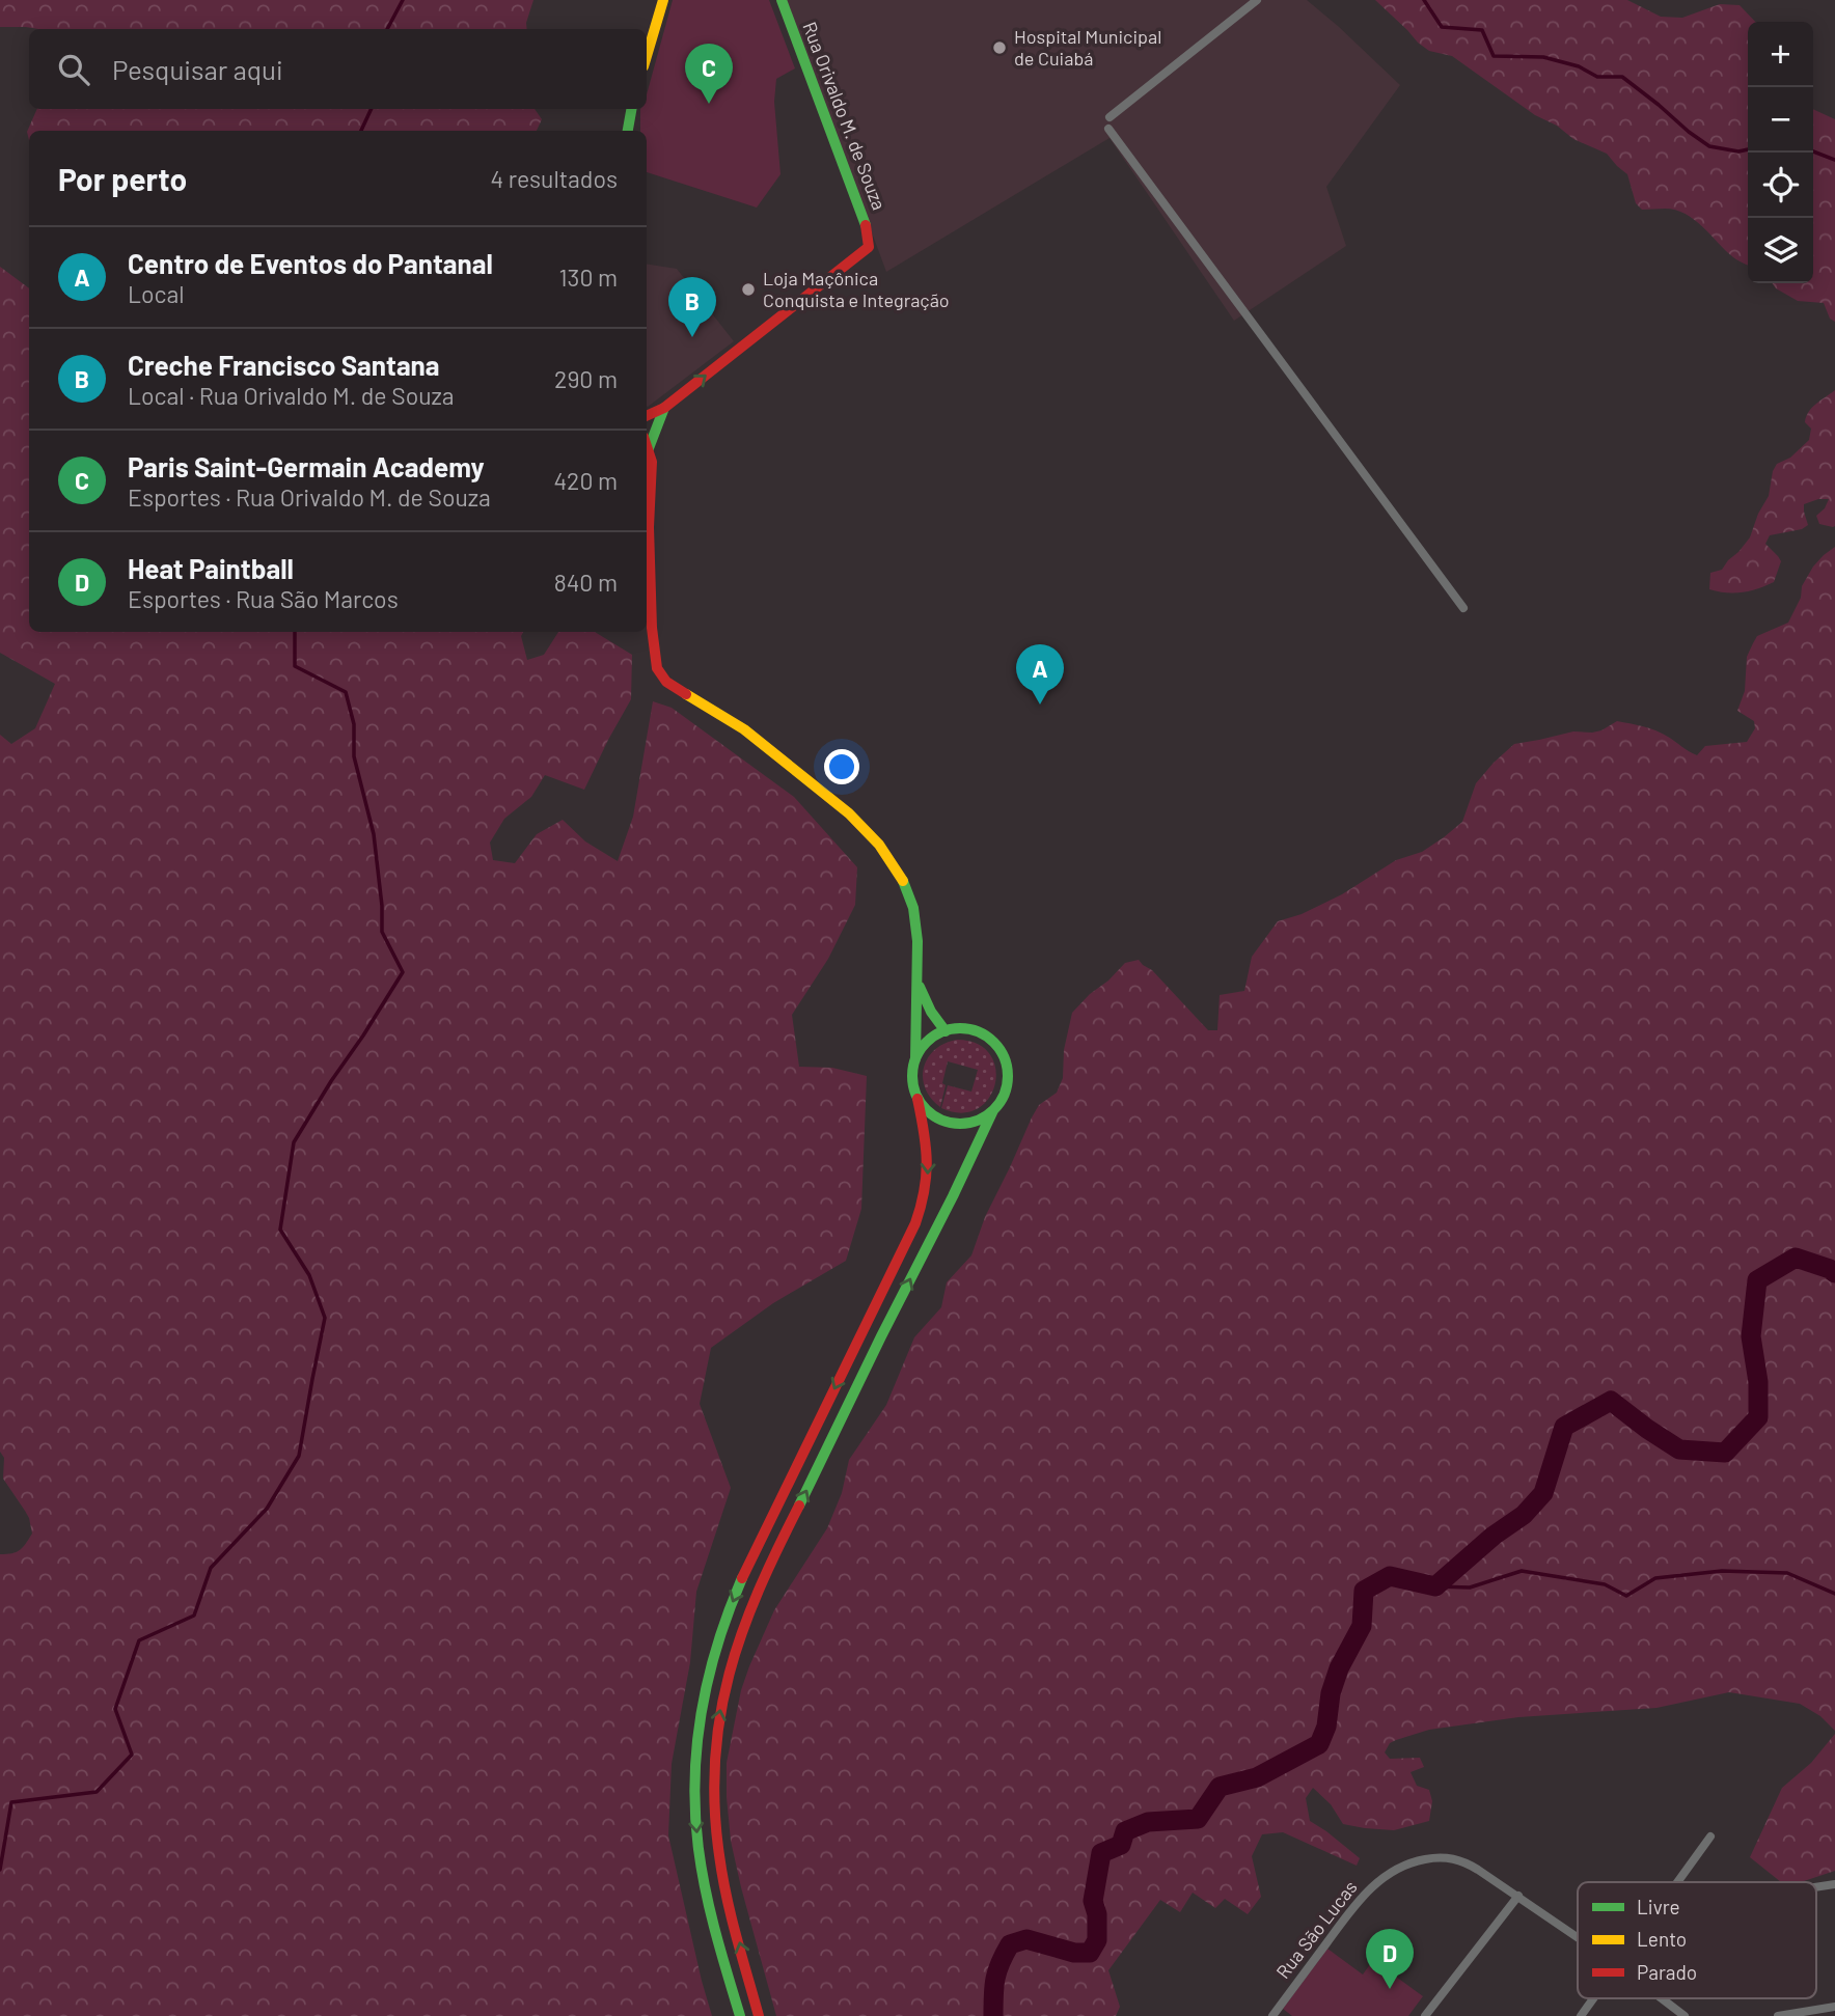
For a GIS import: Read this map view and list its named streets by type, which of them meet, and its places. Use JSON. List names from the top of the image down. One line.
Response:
{"streets":{"main road":["Rua Orivaldo M. de Souza"],"street":["Rua São Lucas"]},"one_way":["Rua Orivaldo M. de Souza"],"places":["Hospital Municipal de Cuiabá","Loja Maçônica Conquista e Integração"],"legend":["Livre","Lento","Parado"],"page":{"map_buttons":["+","−"],"search":"Pesquisar aqui","pins":["C","B","A","D"],"heading":["Por perto","4 resultados"],"list":[{"mark":"A","name":"Centro de Eventos do Pantanal","note":"Local","value":"130 m"},{"mark":"B","name":"Creche Francisco Santana","note":"Local · Rua Orivaldo M. de Souza","value":"290 m"},{"mark":"C","name":"Paris Saint-Germain Academy","note":"Esportes · Rua Orivaldo M. de Souza","value":"420 m"},{"mark":"D","name":"Heat Paintball","note":"Esportes · Rua São Marcos","value":"840 m"}]}}
